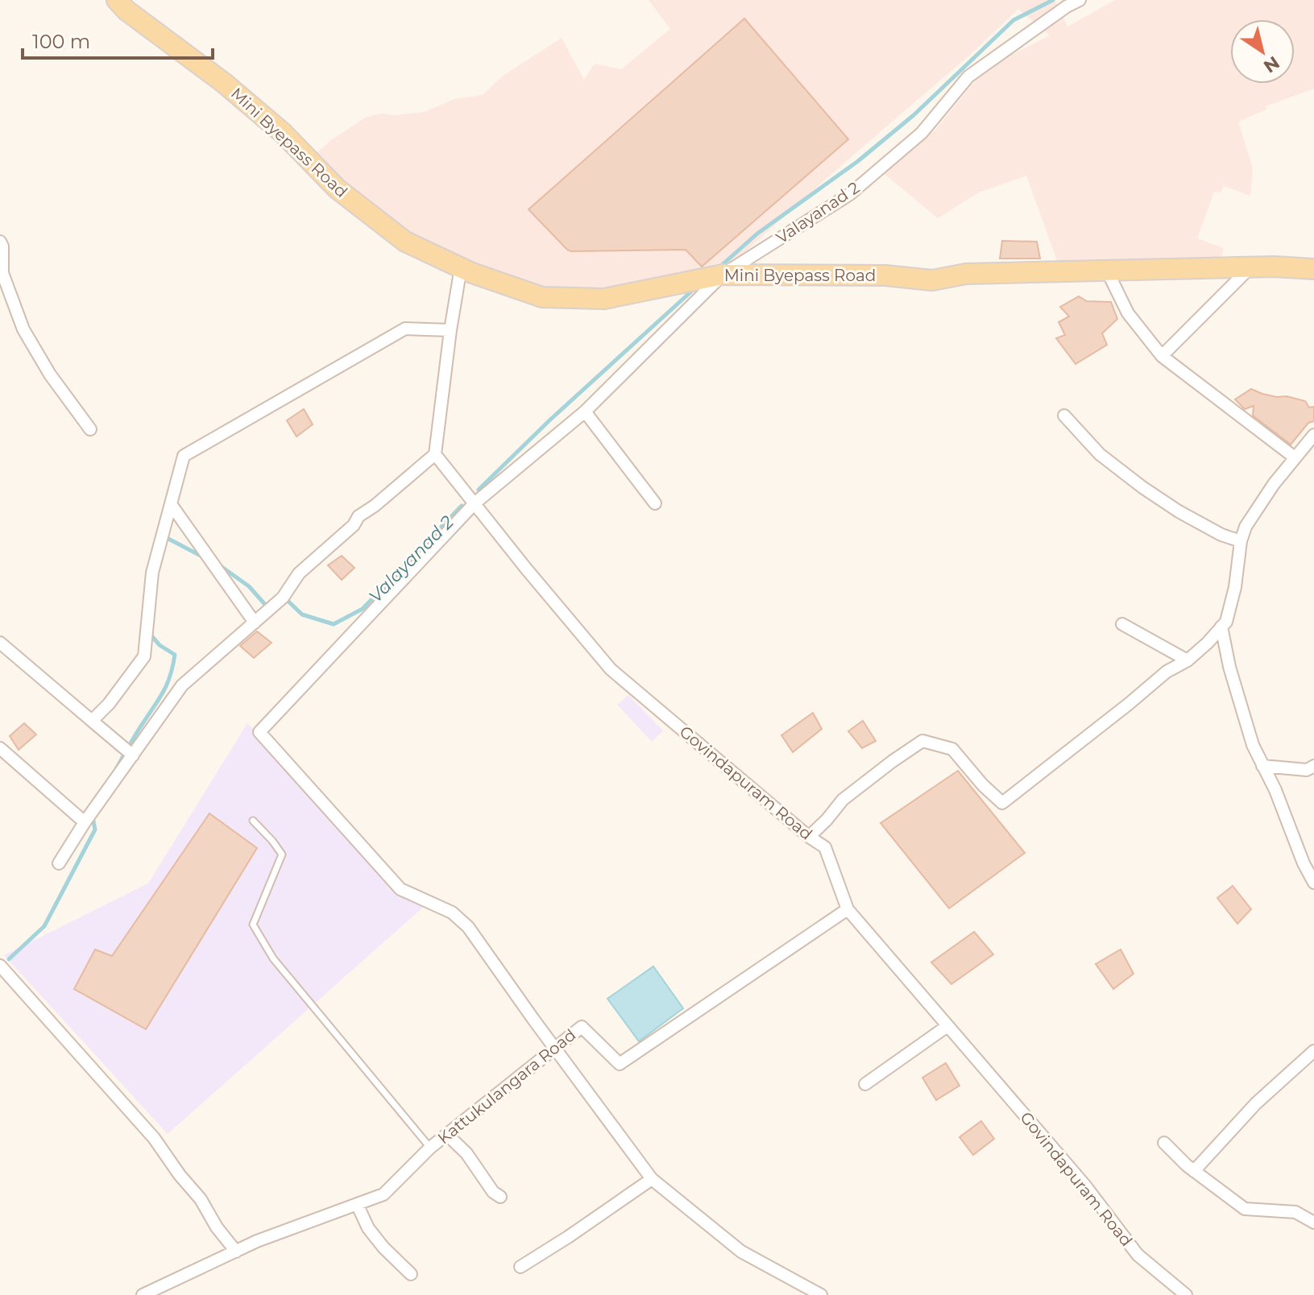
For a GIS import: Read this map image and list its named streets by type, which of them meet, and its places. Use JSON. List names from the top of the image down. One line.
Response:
{"streets":{"main road":["Mini Byepass Road"],"street":["Valayanad 2","Govindapuram Road","Kattukulangara Road"]},"crossings":[["Mini Byepass Road","Valayanad 2"],["Valayanad 2","Govindapuram Road"],["Valayanad 2","Kattukulangara Road"],["Govindapuram Road","Kattukulangara Road"]],"water":["Valayanad 2"],"scale_bar":"100 m","north":"bottom right"}
